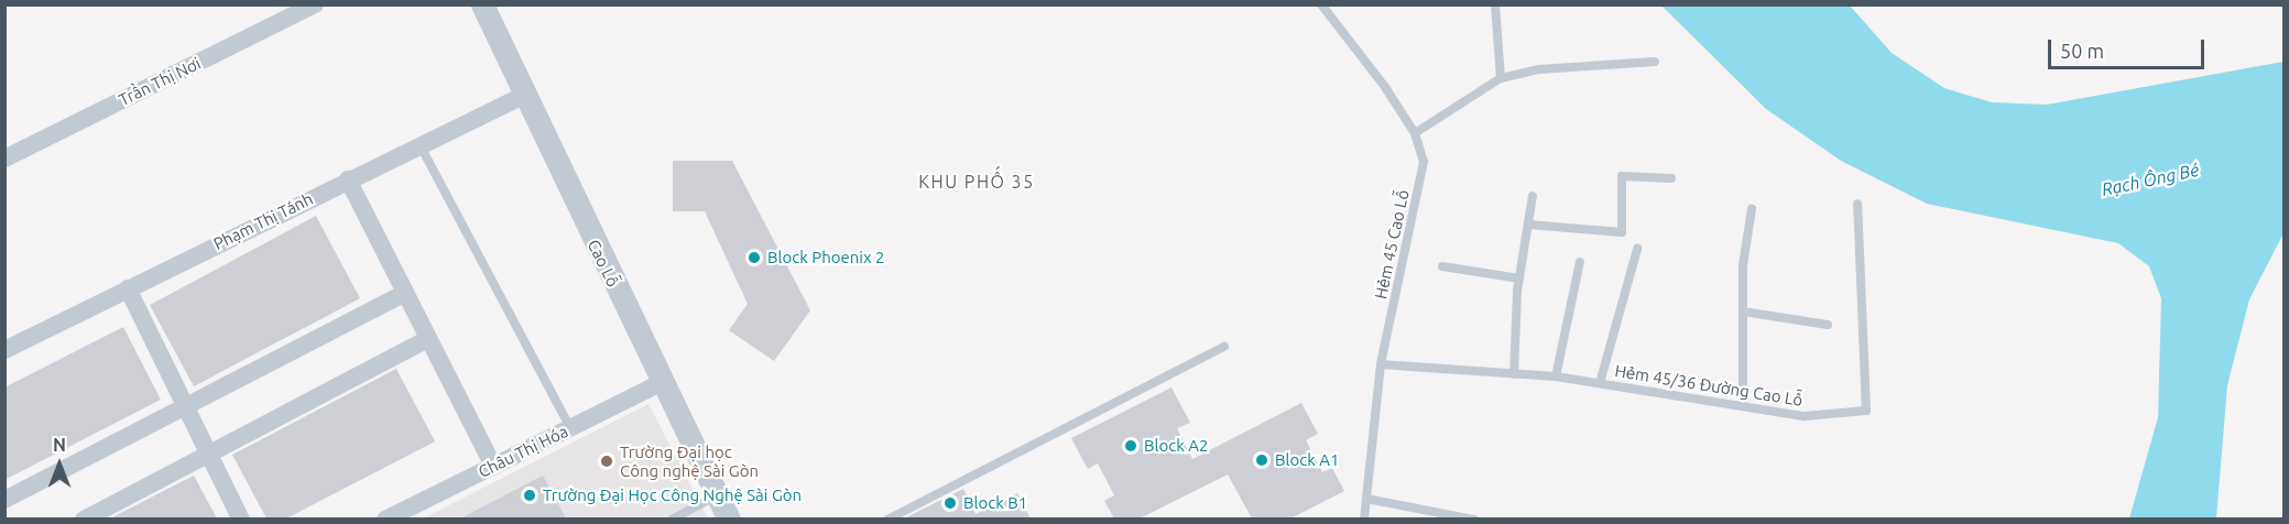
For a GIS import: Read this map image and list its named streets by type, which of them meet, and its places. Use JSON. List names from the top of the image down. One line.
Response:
{"streets":{"street":["Trần Thị Nơi","Phạm Thị Tánh","Cao Lỗ","Châu Thị Hóa"],"lane":["Hẻm 45 Cao Lỗ","Hẻm 45/36 Đường Cao Lỗ"]},"crossings":[["Phạm Thị Tánh","Cao Lỗ"],["Hẻm 45 Cao Lỗ","Hẻm 45/36 Đường Cao Lỗ"],["Cao Lỗ","Châu Thị Hóa"]],"districts":["KHU PHỐ 35"],"water":["Rạch Ông Bé"],"places":["Block Phoenix 2","Block A2","Block A1","Trường Đại học Công nghệ Sài Gòn","Trường Đại Học Công Nghệ Sài Gòn","Block B1"],"scale_bar":"50 m","north":"top"}
